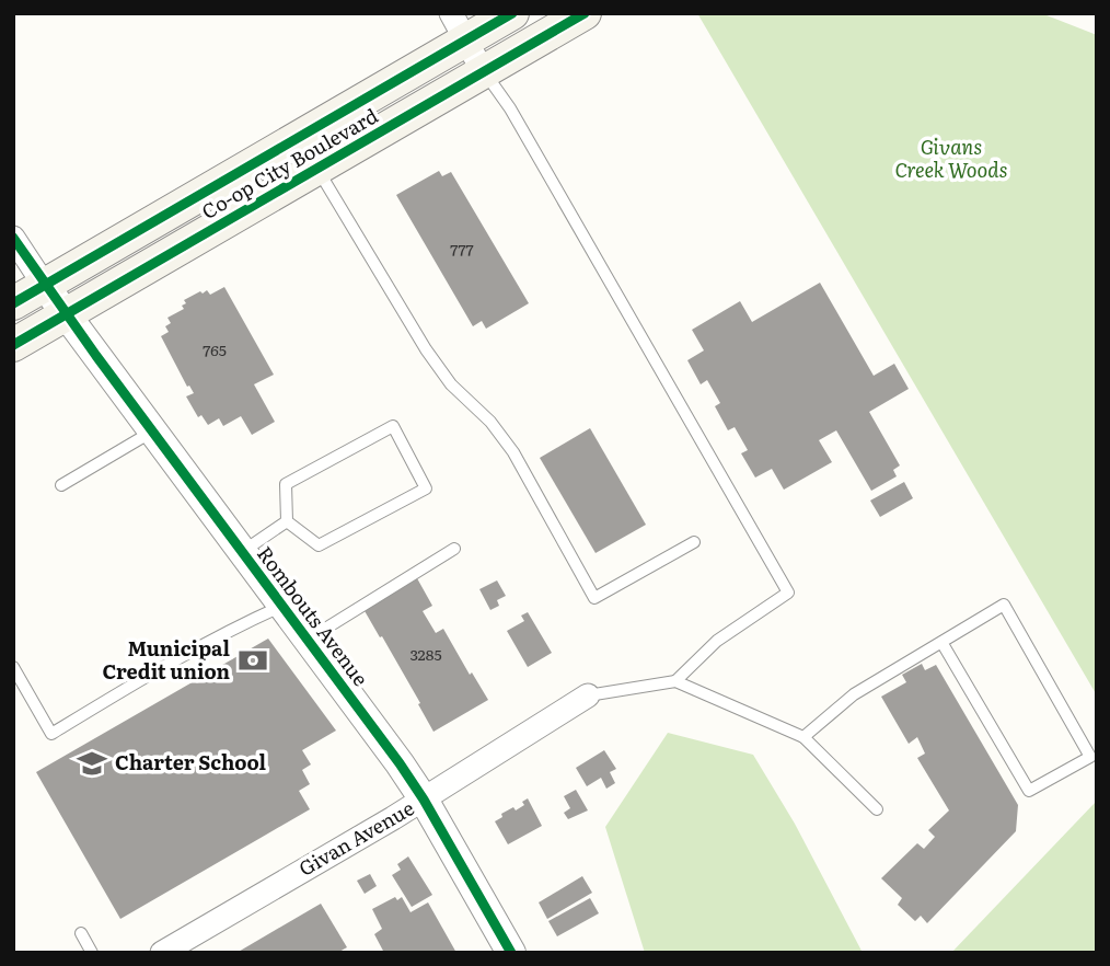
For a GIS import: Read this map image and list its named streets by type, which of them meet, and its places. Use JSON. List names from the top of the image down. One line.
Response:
{"streets":{"main road":["Co-op City Boulevard"],"street":["Rombouts Avenue","Givan Avenue"]},"crossings":[["Co-op City Boulevard","Rombouts Avenue"],["Rombouts Avenue","Givan Avenue"]],"parks":["Givans Creek Woods"],"places":{"bank":["Municipal Credit union"],"school or university":["Charter School"]},"house_numbers":["777","765","3285"]}
